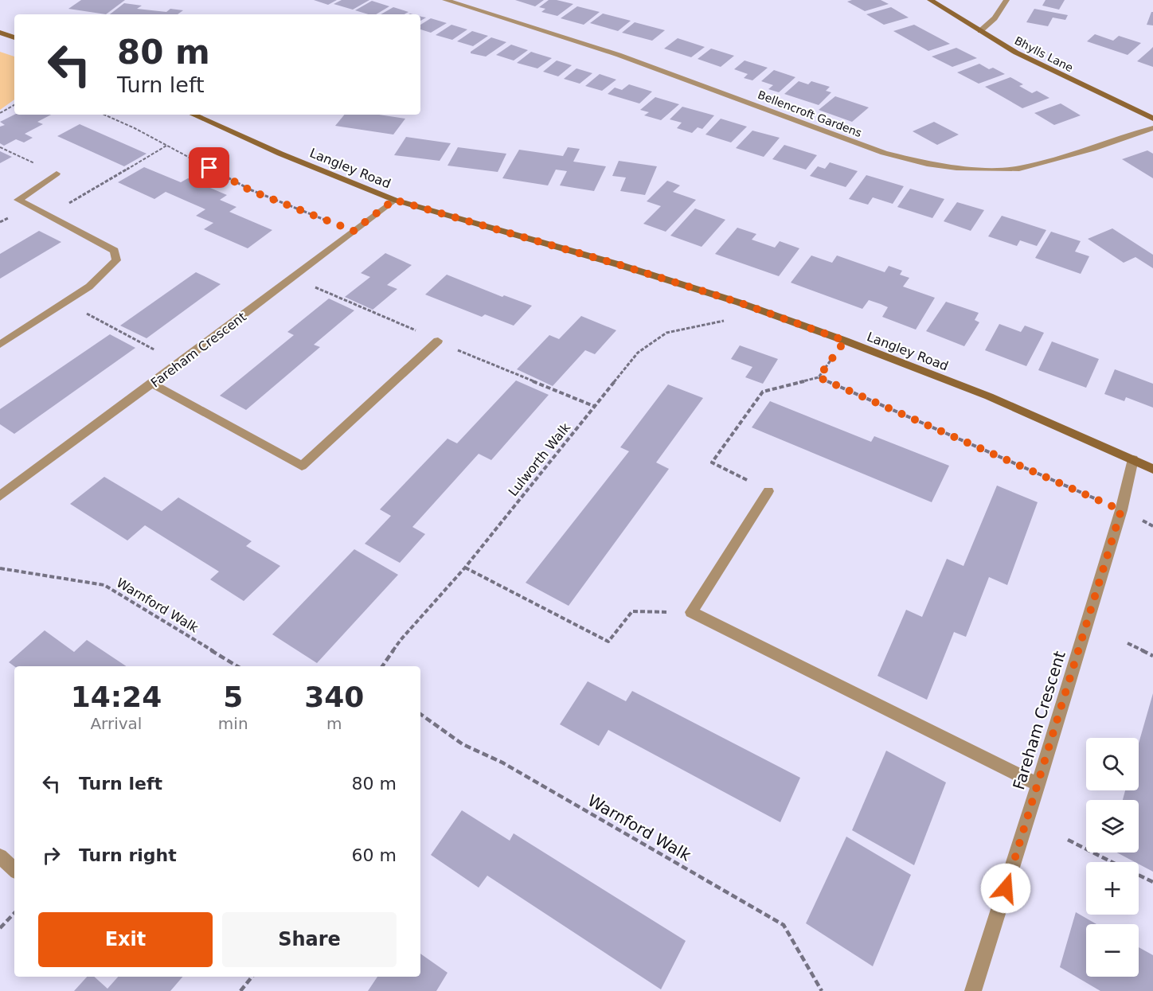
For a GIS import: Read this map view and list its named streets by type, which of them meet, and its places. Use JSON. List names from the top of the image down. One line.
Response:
{"streets":{"street":["Bhylls Lane","Bellencroft Gardens","Langley Road","Fareham Crescent"],"path":["Lulworth Walk","Warnford Walk"]},"crossings":[["Langley Road","Fareham Crescent"],["Langley Road","Lulworth Walk"]],"page":{"turn":["80 m","Turn left"],"eta":["14:24","Arrival","5","min","340","m"],"map_buttons":["+","−"],"list":[{"name":"Turn left","value":"80 m"},{"name":"Turn right","value":"60 m"}],"buttons":["Exit","Share"]}}
